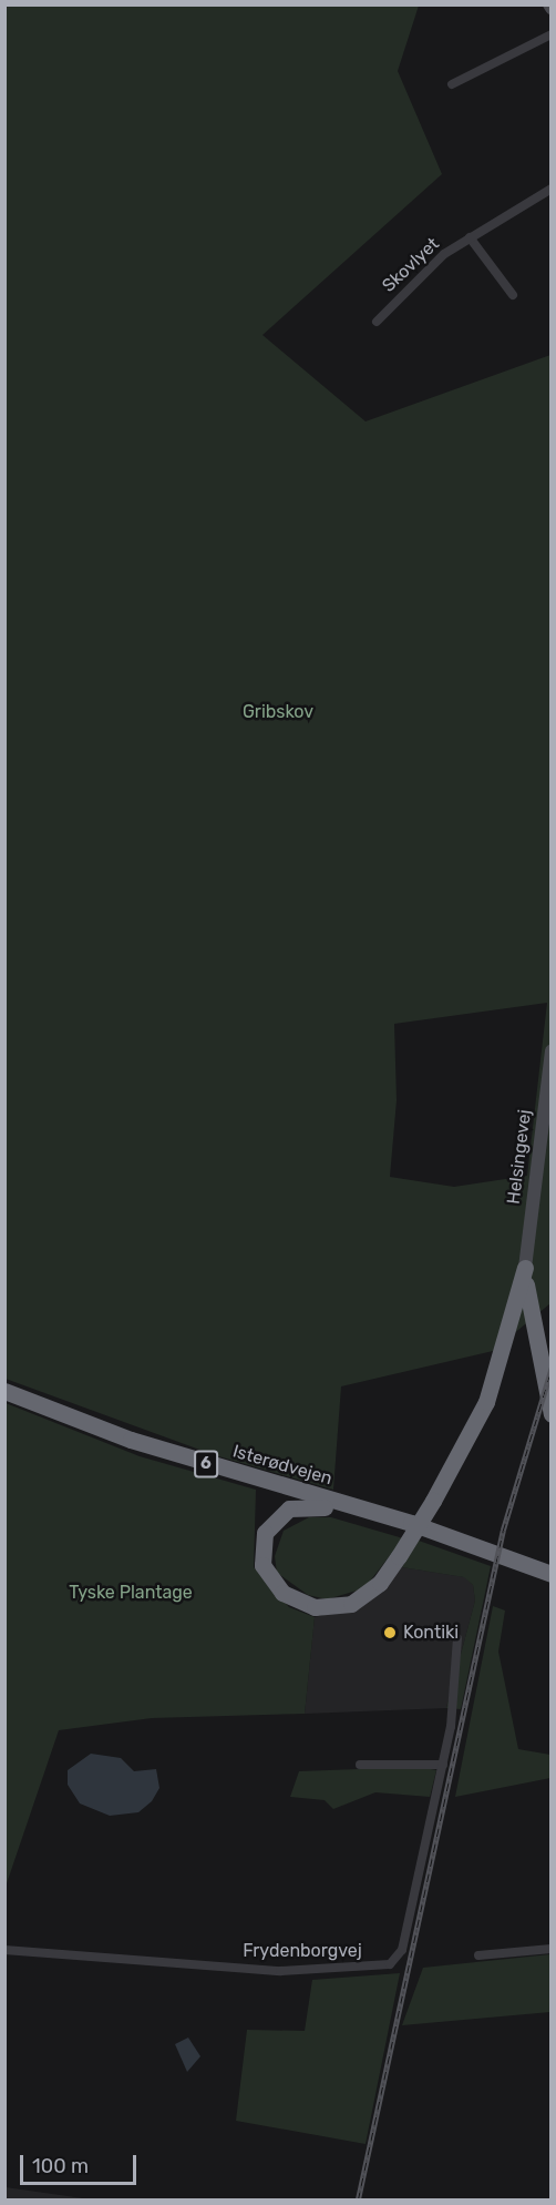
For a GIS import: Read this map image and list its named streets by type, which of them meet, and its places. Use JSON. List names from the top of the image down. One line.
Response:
{"streets":{"highway":["6","Isterødvejen"],"street":["Skovlyet","Helsingevej","Frydenborgvej"]},"parks":["Gribskov","Tyske Plantage"],"places":["Kontiki"],"scale_bar":"100 m"}
